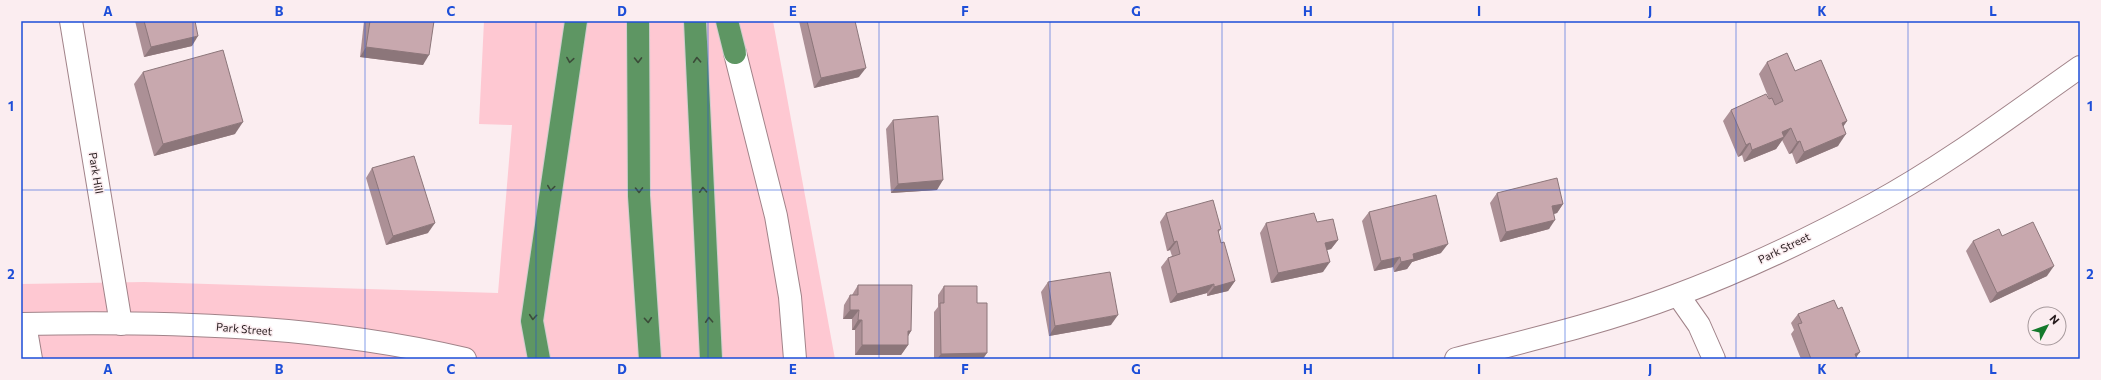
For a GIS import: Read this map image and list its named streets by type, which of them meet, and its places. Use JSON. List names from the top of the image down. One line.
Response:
{"streets":{"street":["Park Hill","Park Street"]},"crossings":[["Park Hill","Park Street"]],"north":"top right","grid":{"columns":["A","B","C","D","E","F","G","H","I","J","K","L"],"rows":["1","2"]}}
